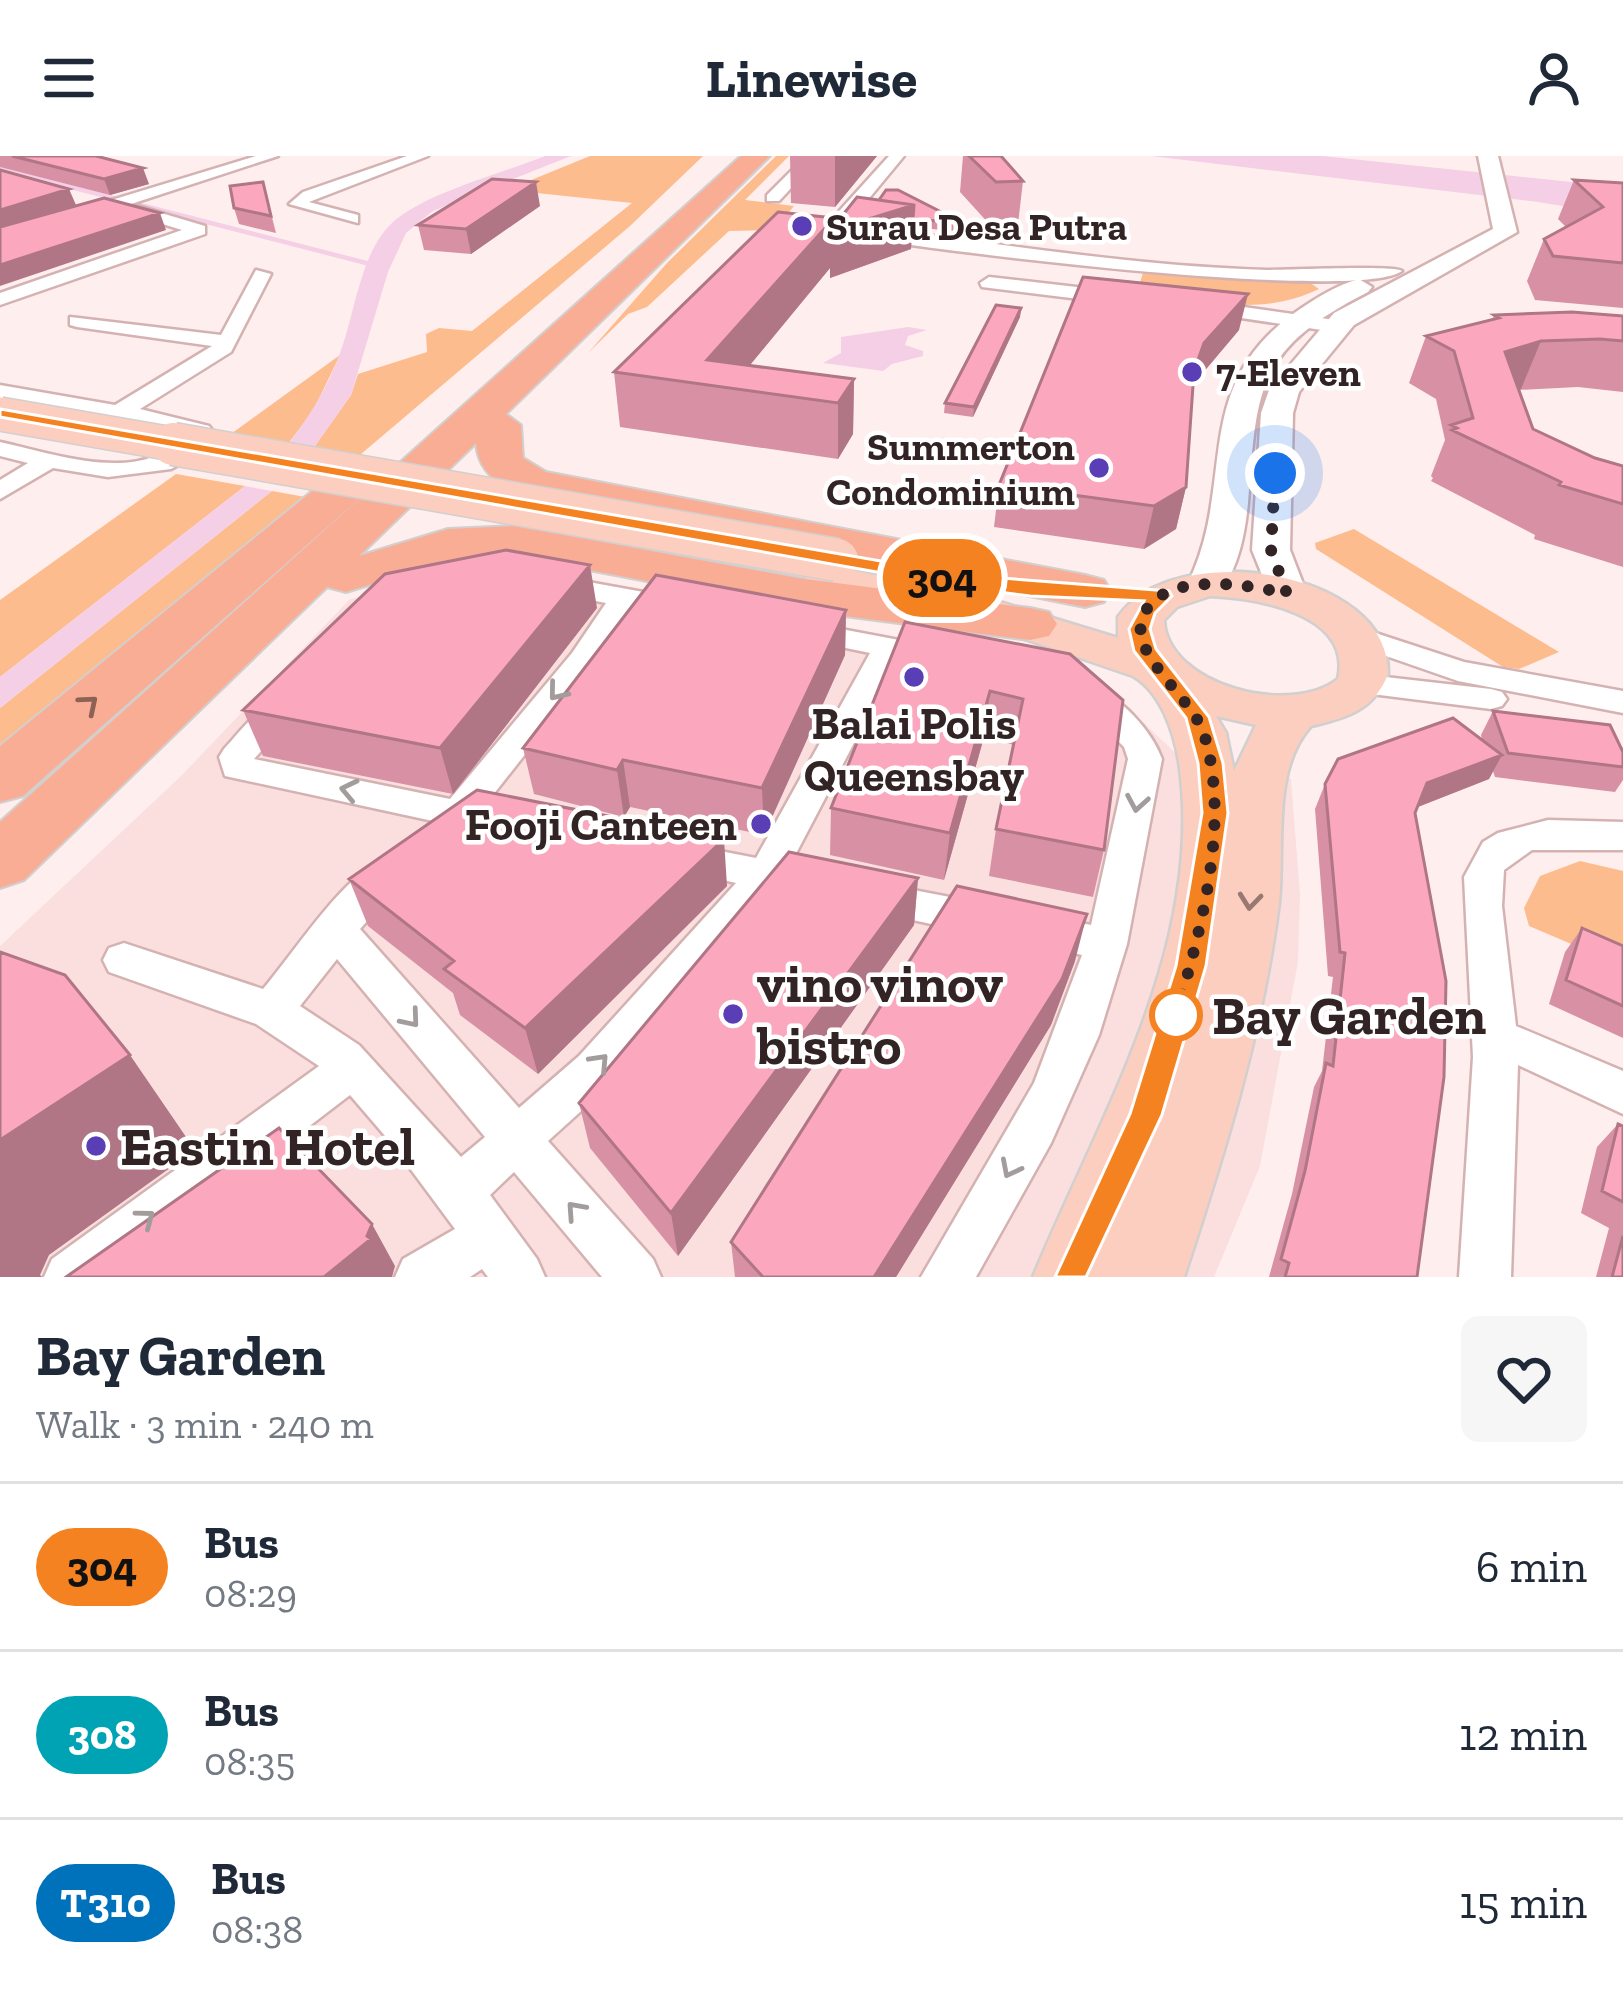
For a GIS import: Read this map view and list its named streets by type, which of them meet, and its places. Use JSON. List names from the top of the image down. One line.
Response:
{"places":["Surau Desa Putra","7-Eleven","Summerton Condominium","Balai Polis Queensbay","Fooji Canteen","vino vinov bistro","Bay Garden","Eastin Hotel"],"lines":["bus line 304"],"page":{"header":"Linewise","on_map":"304","heading":["Bay Garden","Walk · 3 min · 240 m"],"list":[{"mark":"304","name":"Bus","note":"08:29","value":"6 min"},{"mark":"308","name":"Bus","note":"08:35","value":"12 min"},{"mark":"T310","name":"Bus","note":"08:38","value":"15 min"}]}}
